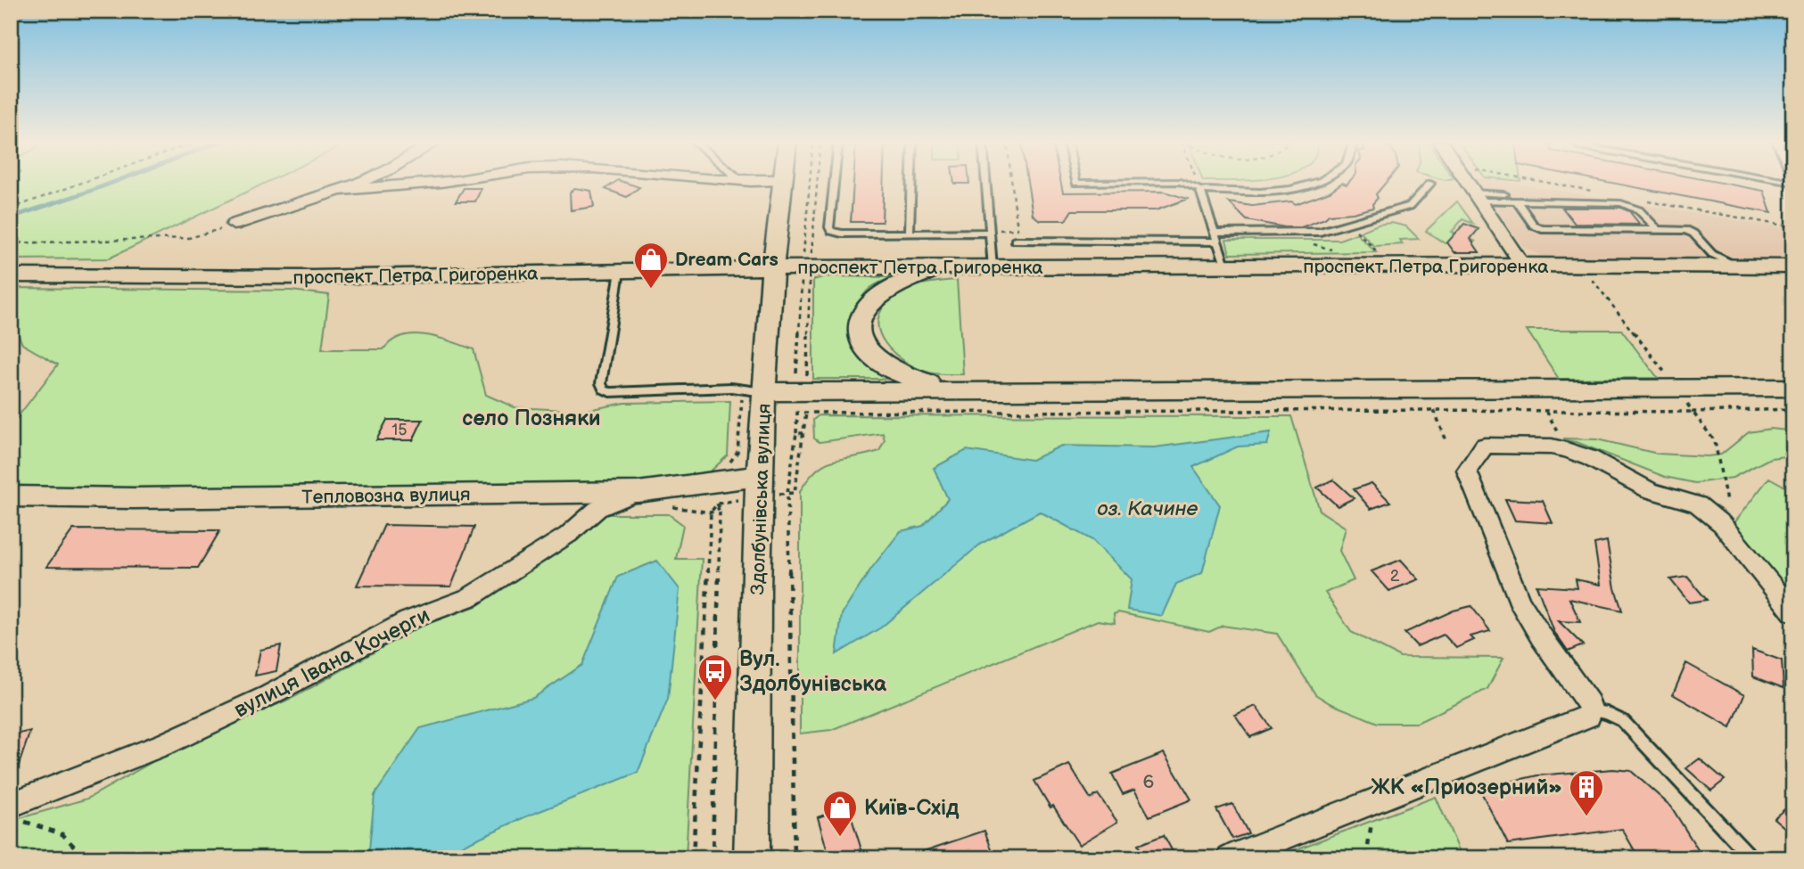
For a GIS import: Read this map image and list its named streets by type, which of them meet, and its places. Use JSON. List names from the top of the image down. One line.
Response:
{"streets":{"main road":["проспект Петра Григоренка","Тепловозна вулиця","Здолбунівська вулиця"],"street":["вулиця Івана Кочерги"]},"crossings":[["проспект Петра Григоренка","Здолбунівська вулиця"],["Тепловозна вулиця","Здолбунівська вулиця"],["Тепловозна вулиця","вулиця Івана Кочерги"]],"districts":["село Позняки"],"water":["оз. Качине"],"places":{"shop":["Dream Cars","Київ-Схід"],"bus stop":["Вул. Здолбунівська"],"building":["ЖК «Приозерний»"]},"house_numbers":["15","2","6"]}
